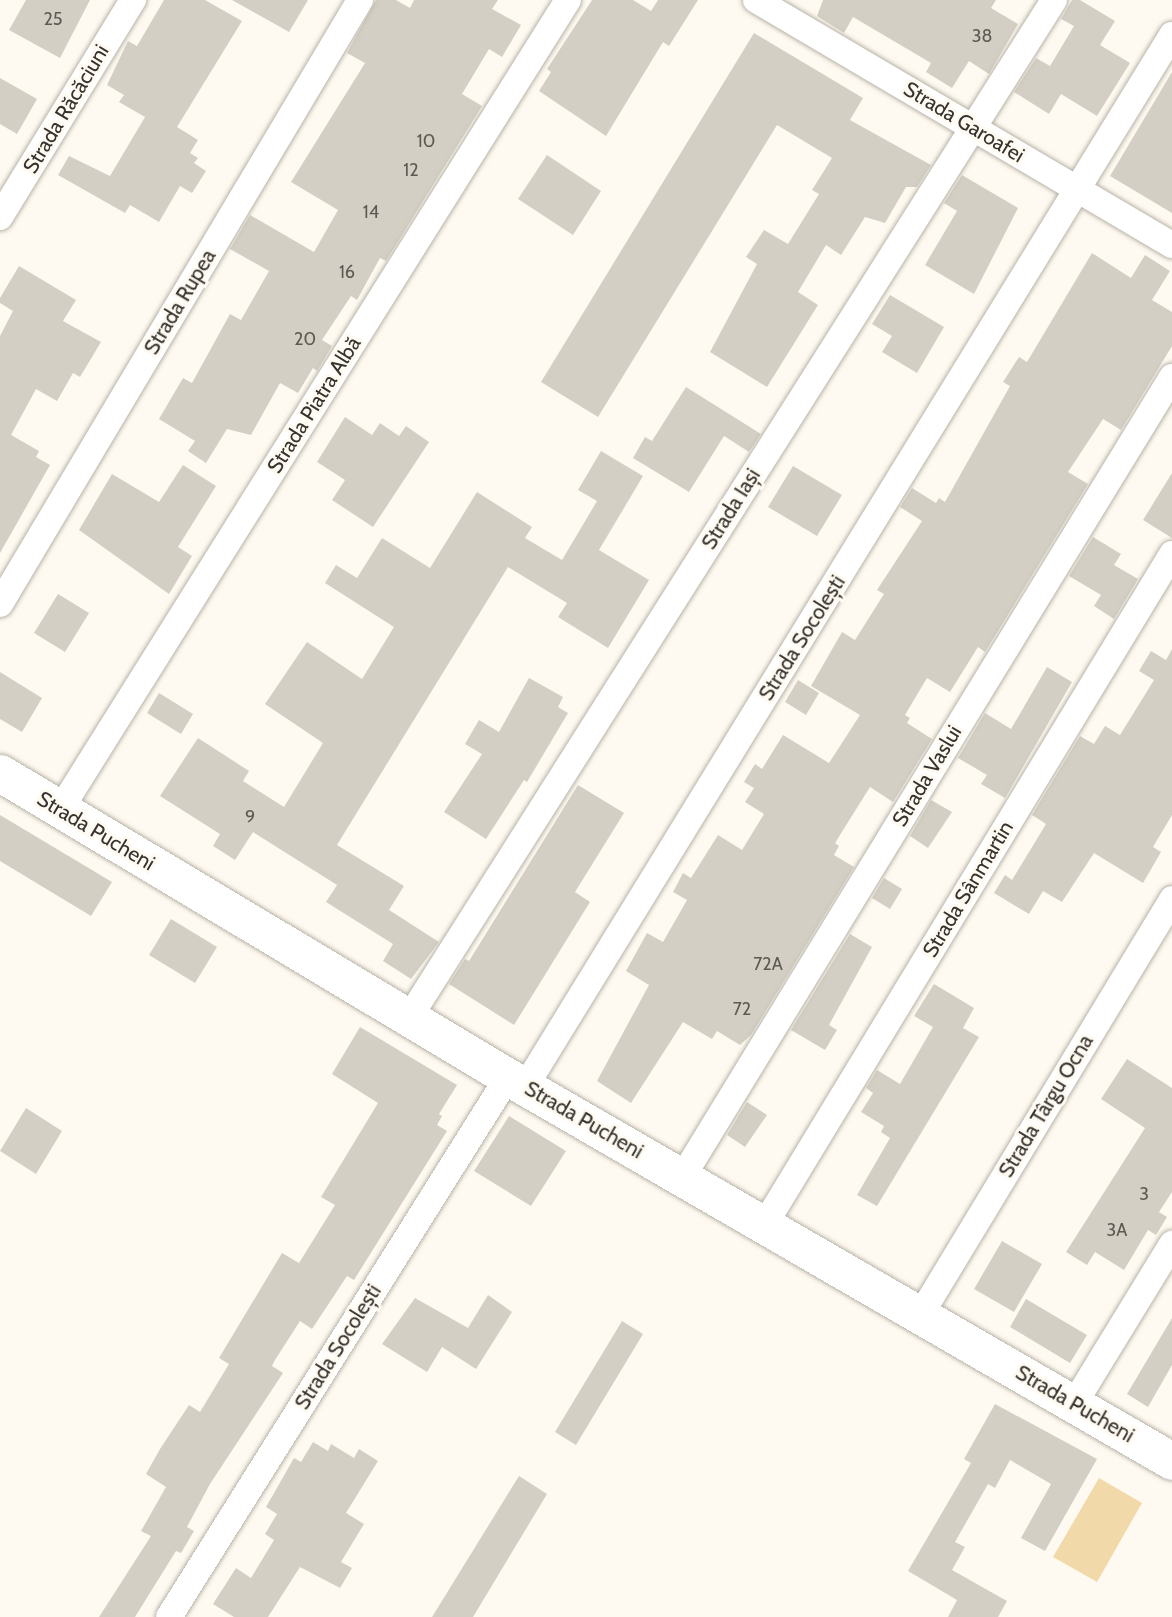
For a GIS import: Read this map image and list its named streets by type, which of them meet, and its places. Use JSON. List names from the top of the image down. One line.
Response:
{"streets":{"street":["Strada Răcăciuni","Strada Garoafei","Strada Rupea","Strada Piatra Albă","Strada Iași","Strada Socolești","Strada Vaslui","Strada Pucheni","Strada Sânmartin","Strada Târgu Ocna"]},"crossings":[["Strada Garoafei","Strada Iași"],["Strada Garoafei","Strada Socolești"],["Strada Piatra Albă","Strada Pucheni"],["Strada Iași","Strada Pucheni"],["Strada Socolești","Strada Pucheni"],["Strada Vaslui","Strada Pucheni"],["Strada Pucheni","Strada Sânmartin"],["Strada Pucheni","Strada Târgu Ocna"]],"house_numbers":["25","38","10","12","14","16","20","9","72A","72","3","3A"]}
